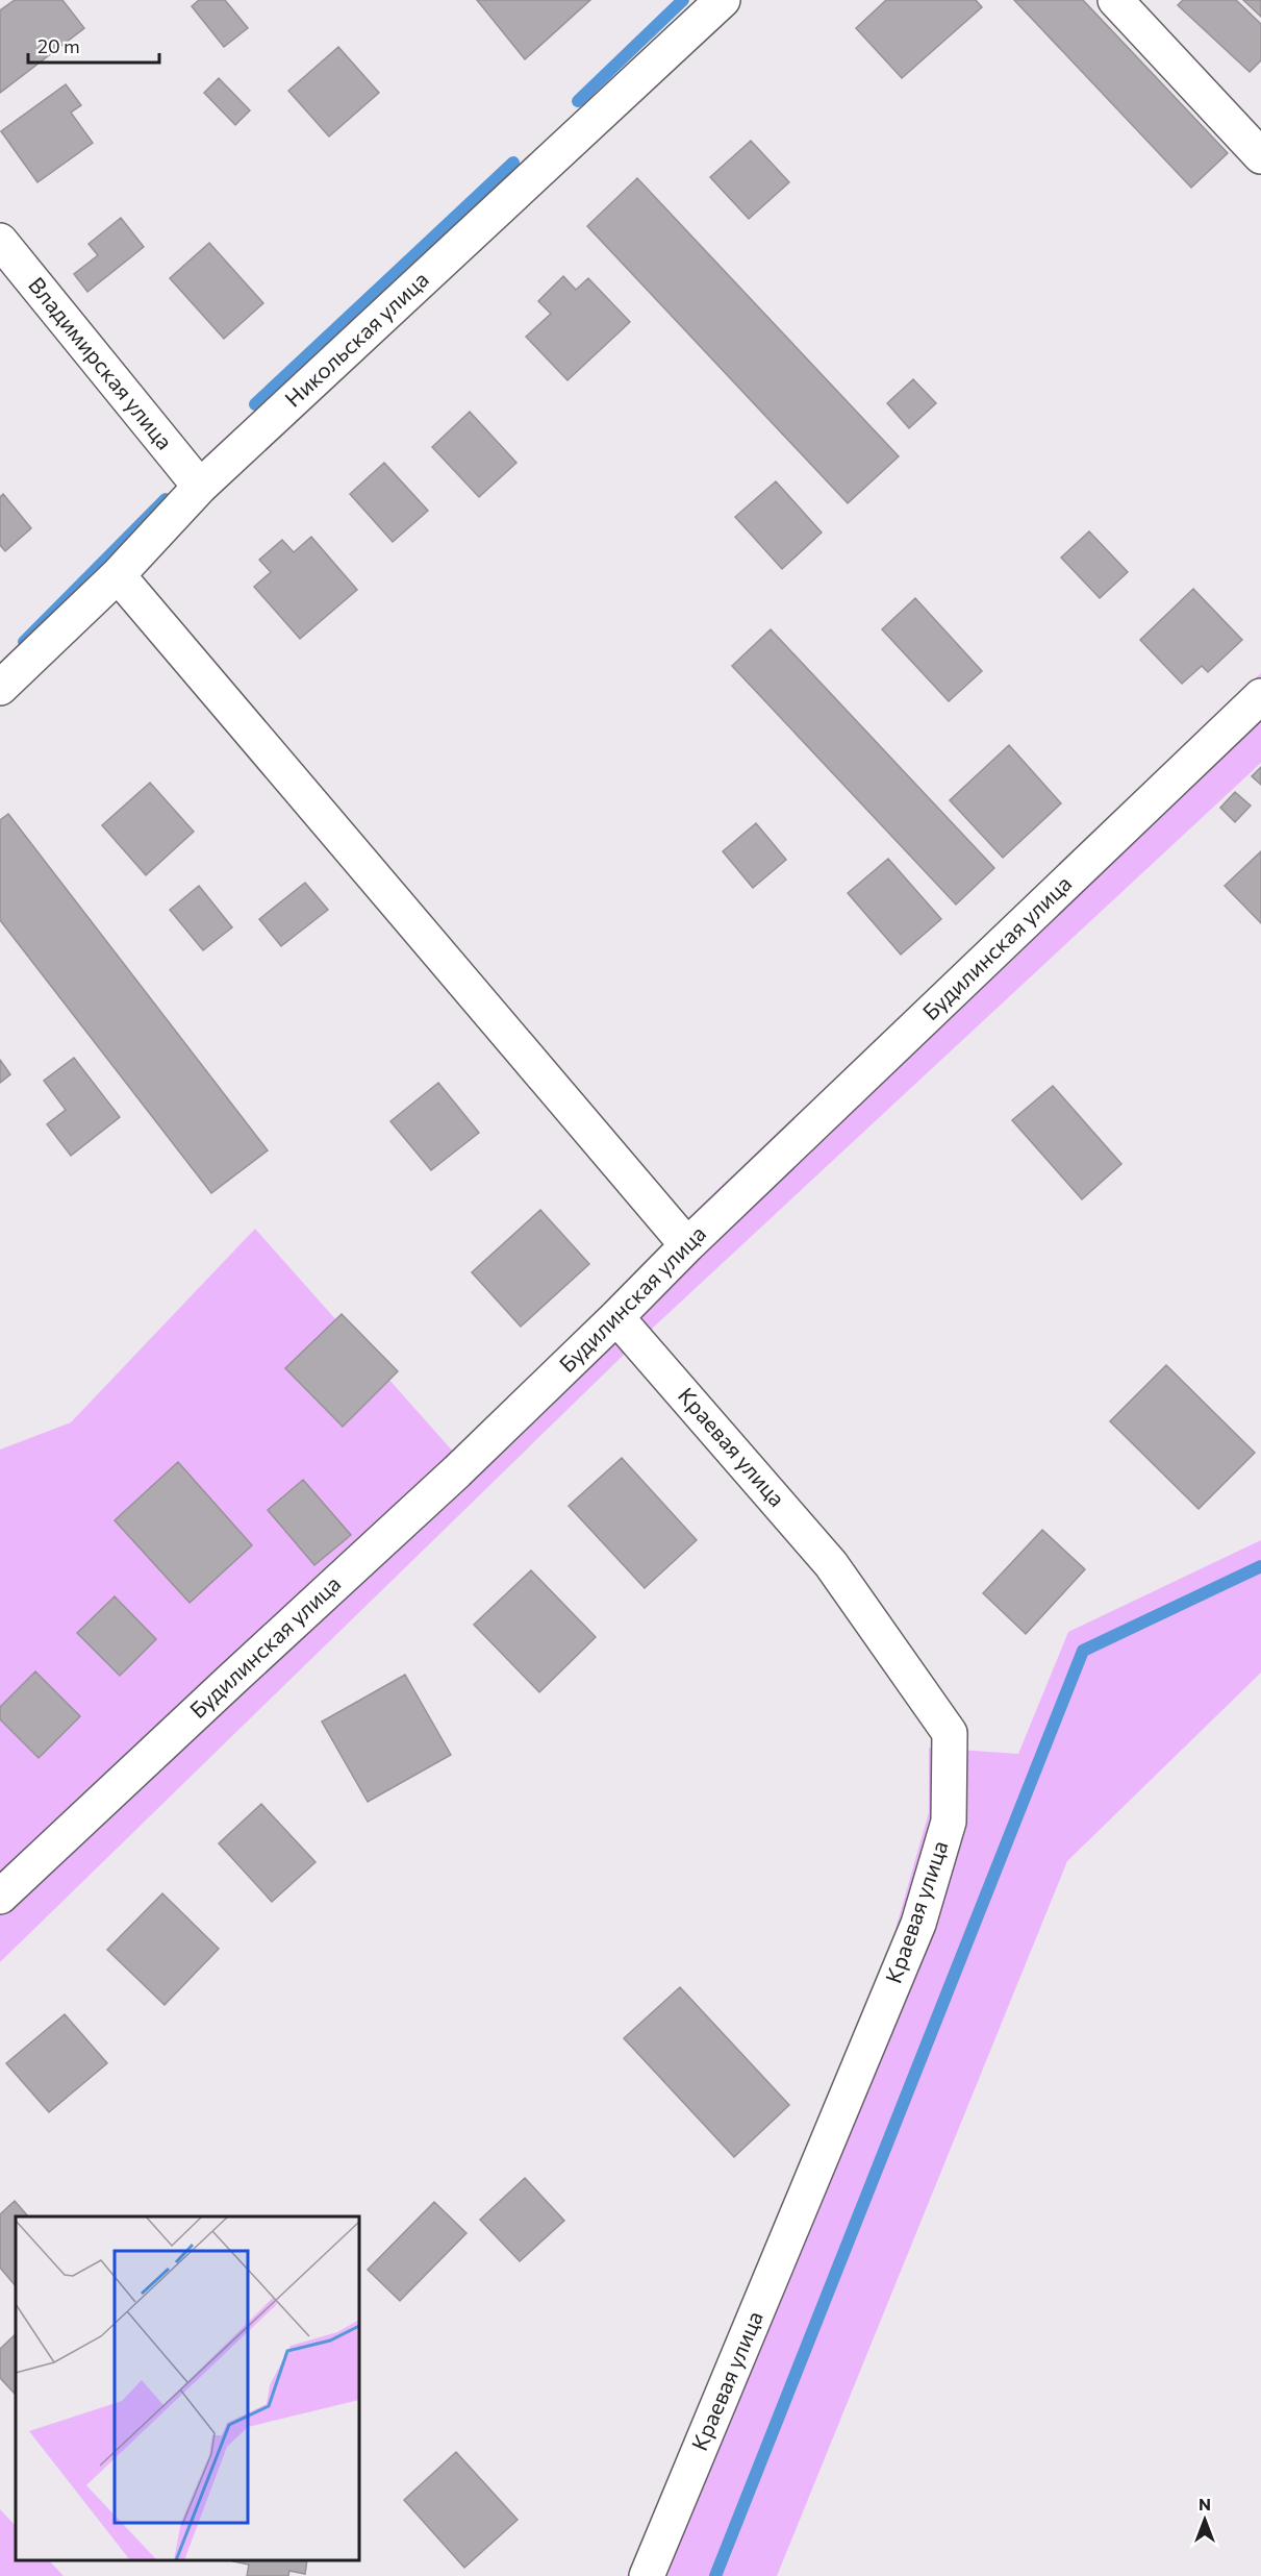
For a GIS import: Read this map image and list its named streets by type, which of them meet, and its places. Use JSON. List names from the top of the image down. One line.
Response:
{"streets":{"street":["Никольская улица","Владимирская улица","Будилинская улица","Краевая улица"]},"crossings":[["Никольская улица","Владимирская улица"],["Будилинская улица","Краевая улица"]],"scale_bar":"20 m","north":"top"}
